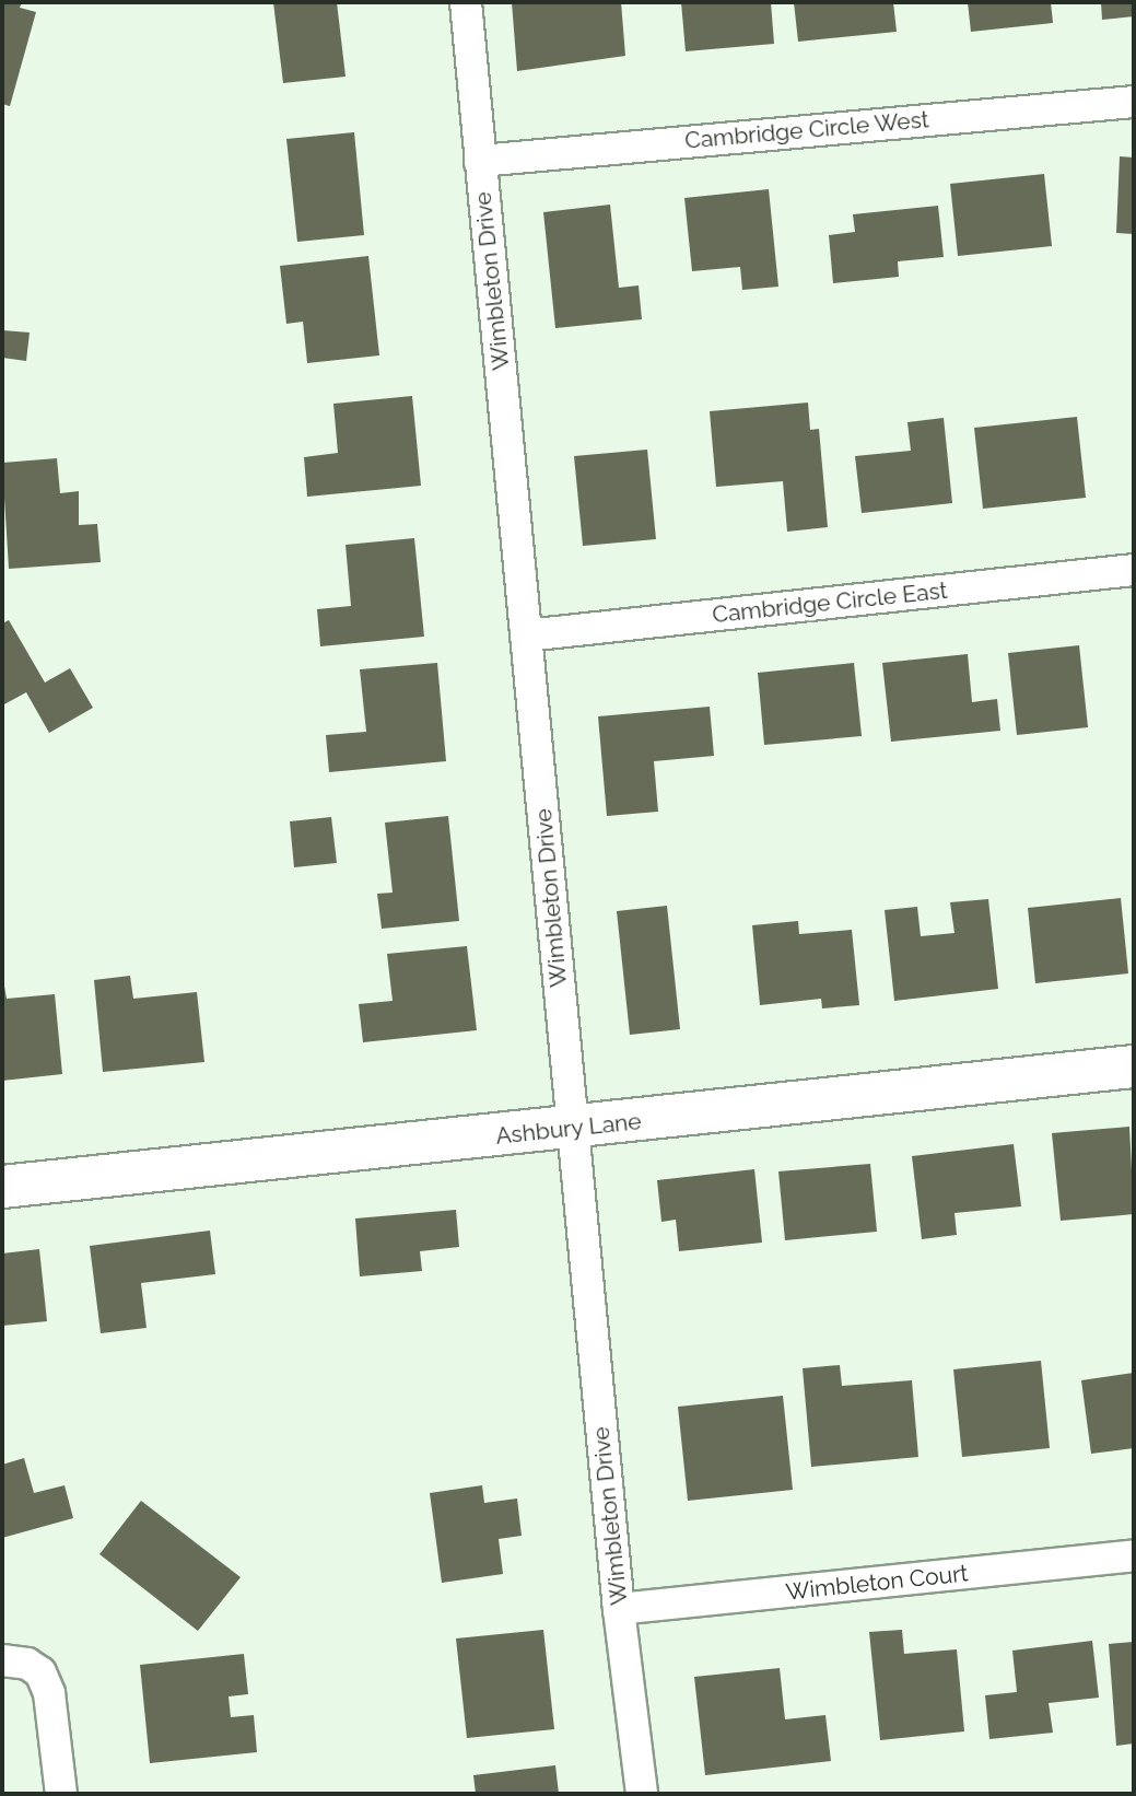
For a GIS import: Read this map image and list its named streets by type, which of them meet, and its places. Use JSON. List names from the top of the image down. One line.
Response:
{"streets":{"street":["Cambridge Circle West","Wimbleton Drive","Cambridge Circle East","Ashbury Lane","Wimbleton Court"]},"crossings":[["Cambridge Circle West","Wimbleton Drive"],["Wimbleton Drive","Cambridge Circle East"],["Wimbleton Drive","Ashbury Lane"],["Wimbleton Drive","Wimbleton Court"]]}
